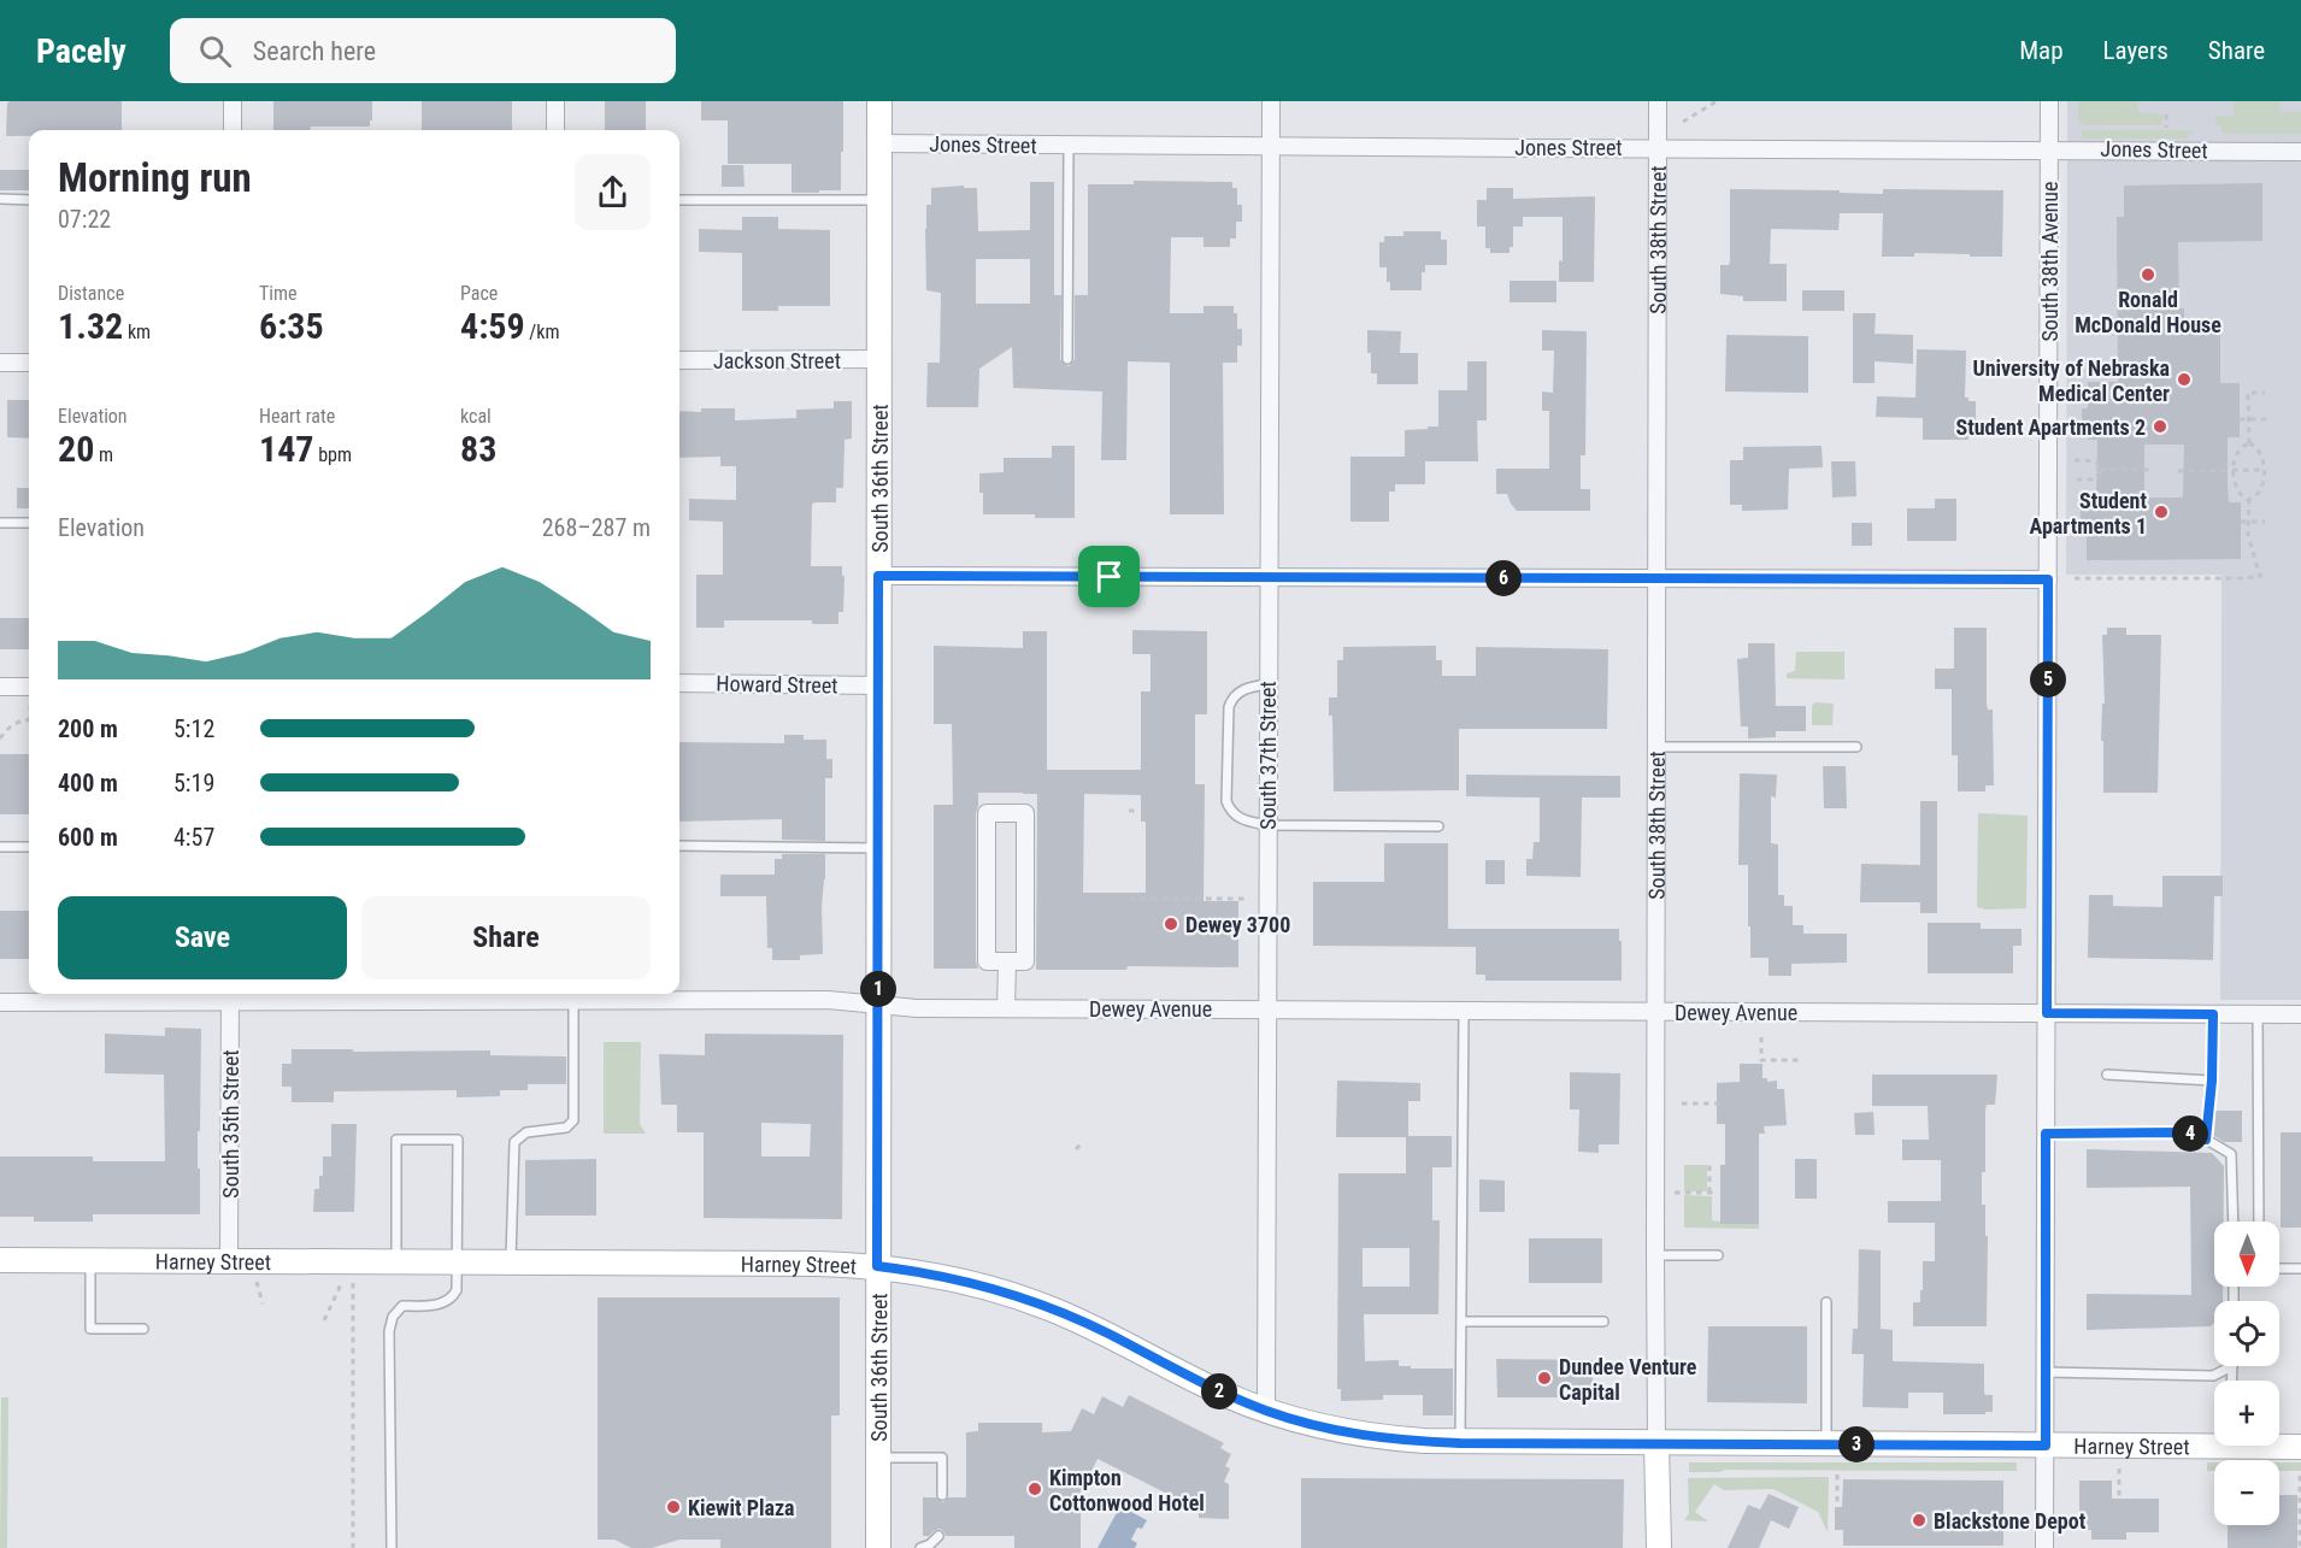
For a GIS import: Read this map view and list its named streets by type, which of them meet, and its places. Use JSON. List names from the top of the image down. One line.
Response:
{"streets":{"main road":["South 38th Street","South 36th Street","Harney Street"],"street":["Jones Street","South 38th Avenue","Jackson Street","Howard Street","South 37th Street","Dewey Avenue","South 35th Street"]},"crossings":[["Jones Street","South 38th Street"],["Jones Street","South 38th Avenue"],["Jones Street","South 36th Street"],["Jones Street","South 37th Street"],["South 38th Street","Dewey Avenue"],["South 38th Street","Harney Street"],["South 38th Avenue","Dewey Avenue"],["South 38th Avenue","Harney Street"],["Jackson Street","South 36th Street"],["South 36th Street","Howard Street"],["South 36th Street","Dewey Avenue"],["South 36th Street","Harney Street"],["South 37th Street","Dewey Avenue"],["South 37th Street","Harney Street"],["Dewey Avenue","South 35th Street"],["South 35th Street","Harney Street"]],"places":["Ronald McDonald House","University of Nebraska Medical Center","Student Apartments 2","Student Apartments 1","Dewey 3700","Dundee Venture Capital","Kimpton Cottonwood Hotel","Kiewit Plaza","Blackstone Depot"],"north":"bottom","page":{"header":"Pacely","search":"Search here","nav":["Map","Layers","Share"],"heading":["Morning run","07:22"],"stats":[["Distance","1.32 km"],["Time","6:35"],["Pace","4:59 /km"],["Elevation","20 m"],["Heart rate","147 bpm"],["kcal","83"]],"chart":["Elevation","268–287 m"],"pins":["6","5","1","4","2","3"],"list":[{"name":"200 m","note":"5:12"},{"name":"400 m","note":"5:19"},{"name":"600 m","note":"4:57"}],"buttons":["Save","Share"],"map_buttons":["+","−"]}}
